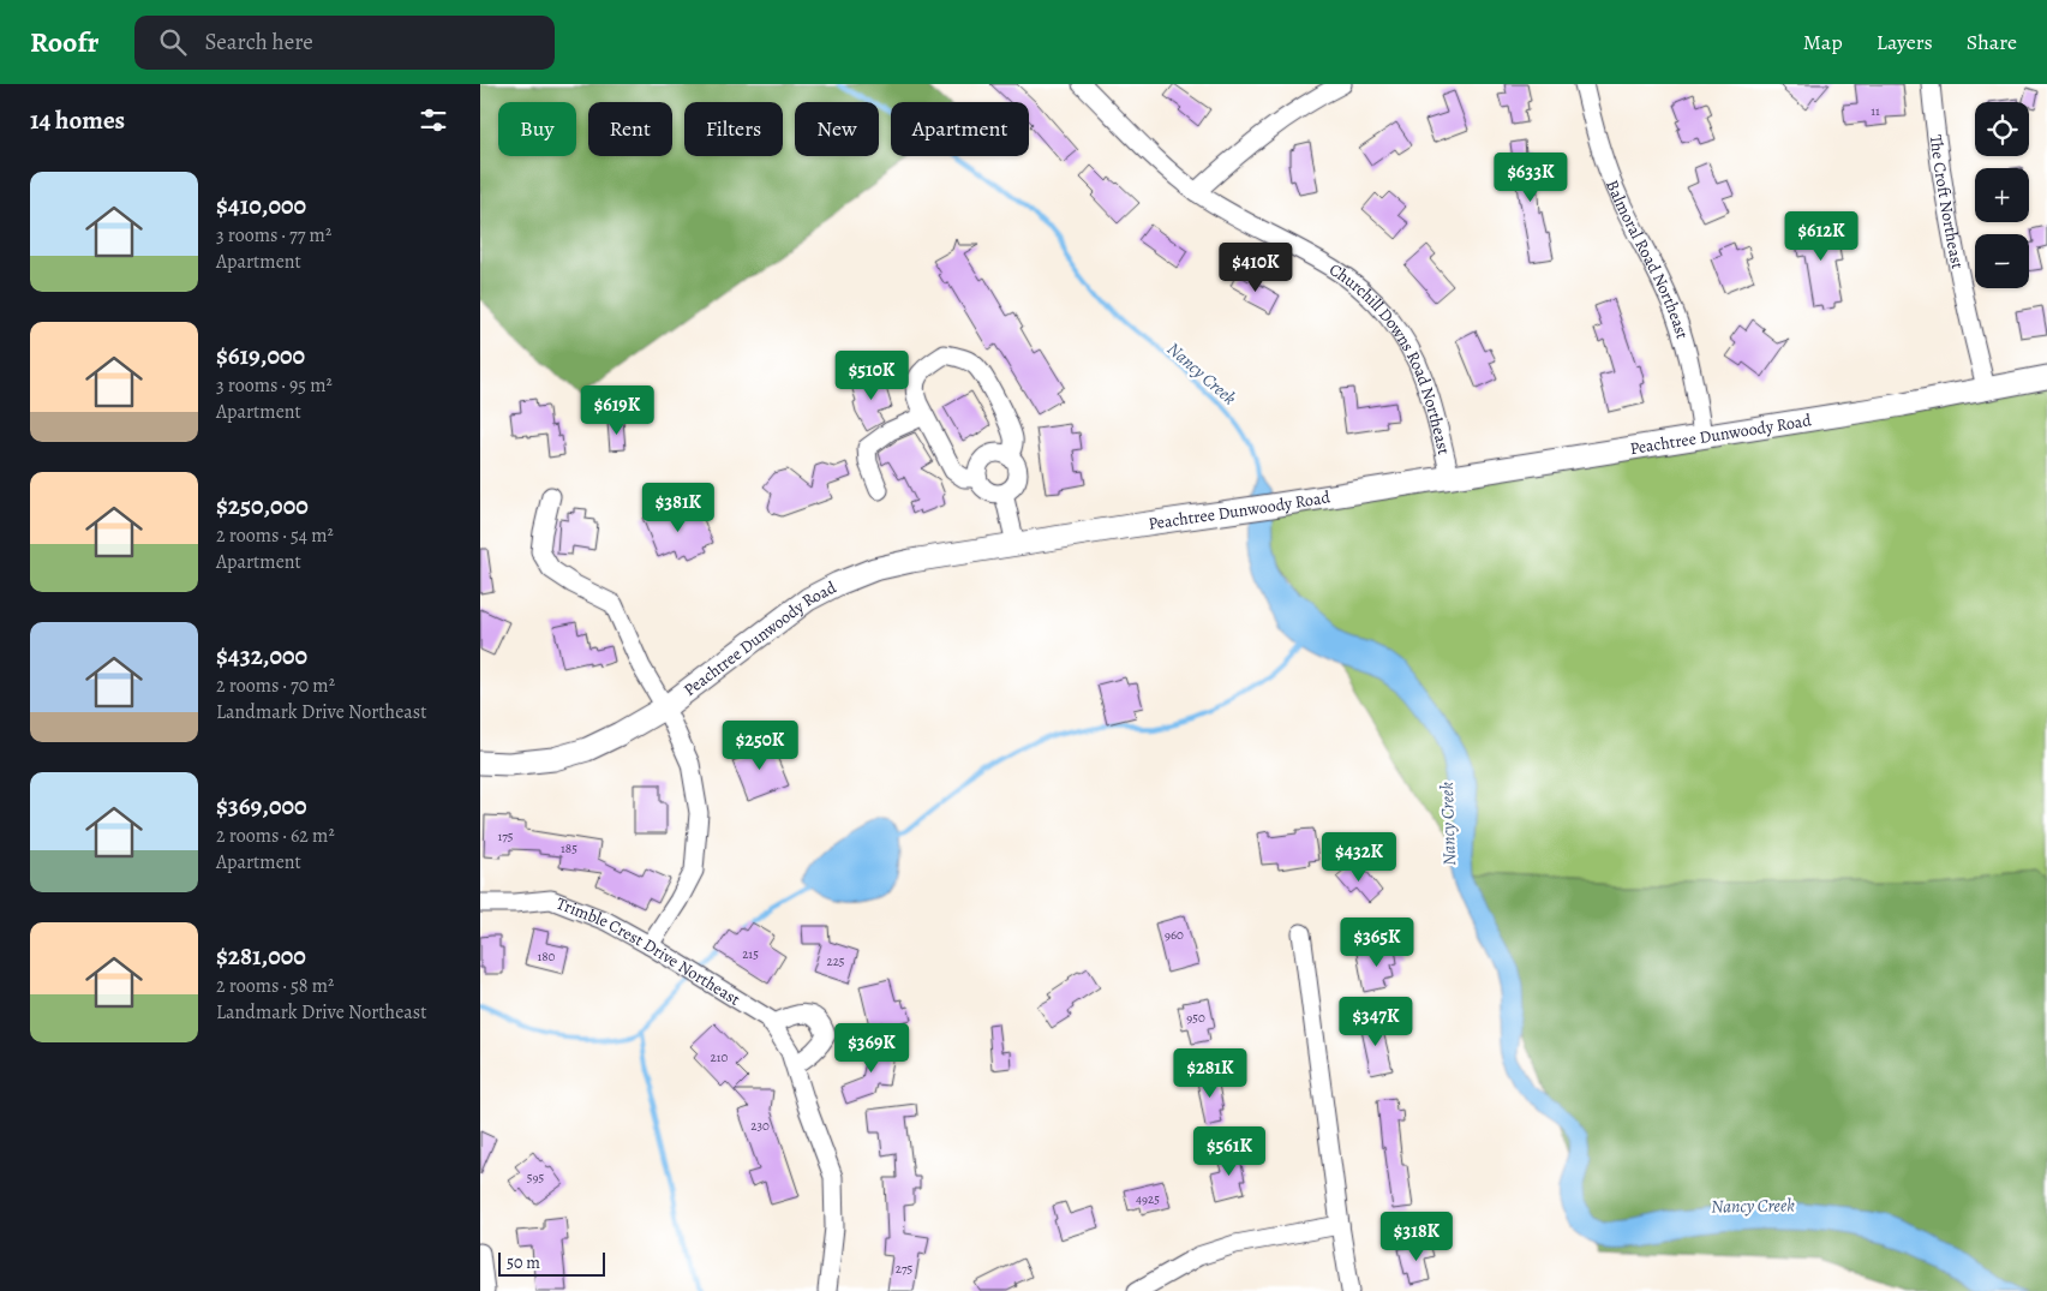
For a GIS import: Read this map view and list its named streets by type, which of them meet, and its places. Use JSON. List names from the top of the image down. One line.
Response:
{"streets":{"main road":["Peachtree Dunwoody Road"],"street":["The Croft Northeast","Balmoral Road Northeast","Churchill Downs Road Northeast","Trimble Crest Drive Northeast"]},"crossings":[["The Croft Northeast","Peachtree Dunwoody Road"],["Balmoral Road Northeast","Peachtree Dunwoody Road"],["Churchill Downs Road Northeast","Peachtree Dunwoody Road"]],"water":["Nancy Creek"],"house_numbers":["11","175","185","960","215","180","225","950","210","230","595","4925","275"],"scale_bar":"50 m","page":{"header":"Roofr","search":"Search here","nav":["Map","Layers","Share"],"heading":"14 homes","map_buttons":["+","−"],"chip":["Buy","Rent","Filters","New","Apartment"],"price":["$633K","$612K","$410K","$510K","$619K","$381K","$250K","$432K","$365K","$347K","$369K","$281K","$561K","$318K"],"list":[{"name":"$410,000","note":"3 rooms · 77 m² · Apartment"},{"name":"$619,000","note":"3 rooms · 95 m² · Apartment"},{"name":"$250,000","note":"2 rooms · 54 m² · Apartment"},{"name":"$432,000","note":"2 rooms · 70 m² · Landmark Drive Northeast"},{"name":"$369,000","note":"2 rooms · 62 m² · Apartment"},{"name":"$281,000","note":"2 rooms · 58 m² · Landmark Drive Northeast"}],"scale":"50 m"}}
